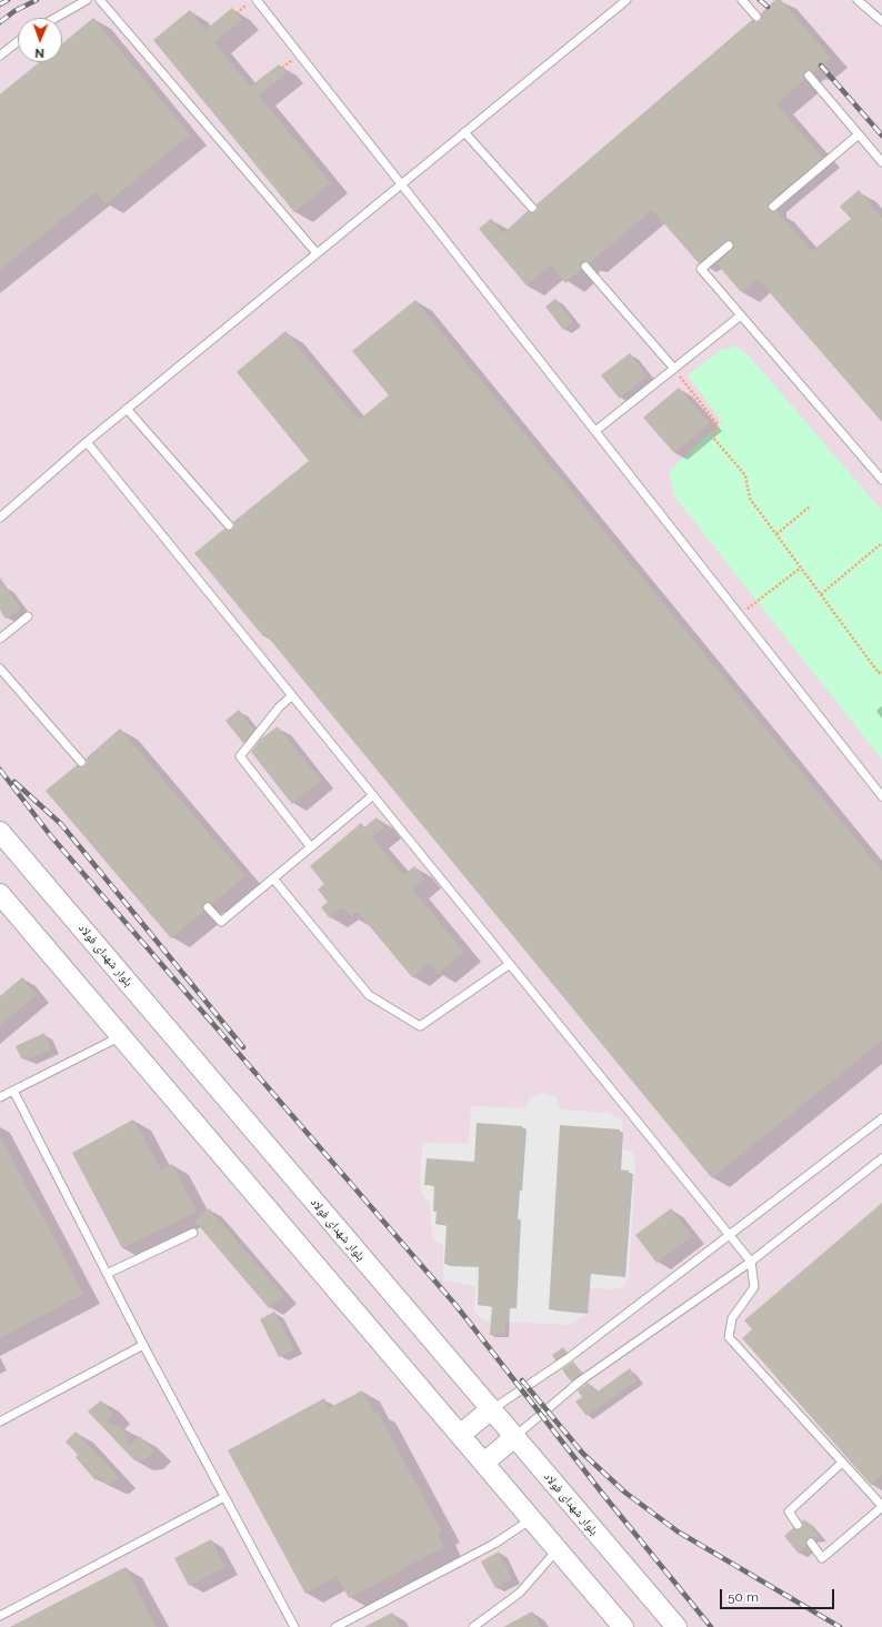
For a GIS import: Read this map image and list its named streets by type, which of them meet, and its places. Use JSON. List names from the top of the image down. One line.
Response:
{"streets":{"street":["بلوار شهدای فولاد"]},"scale_bar":"50 m","north":"bottom"}
